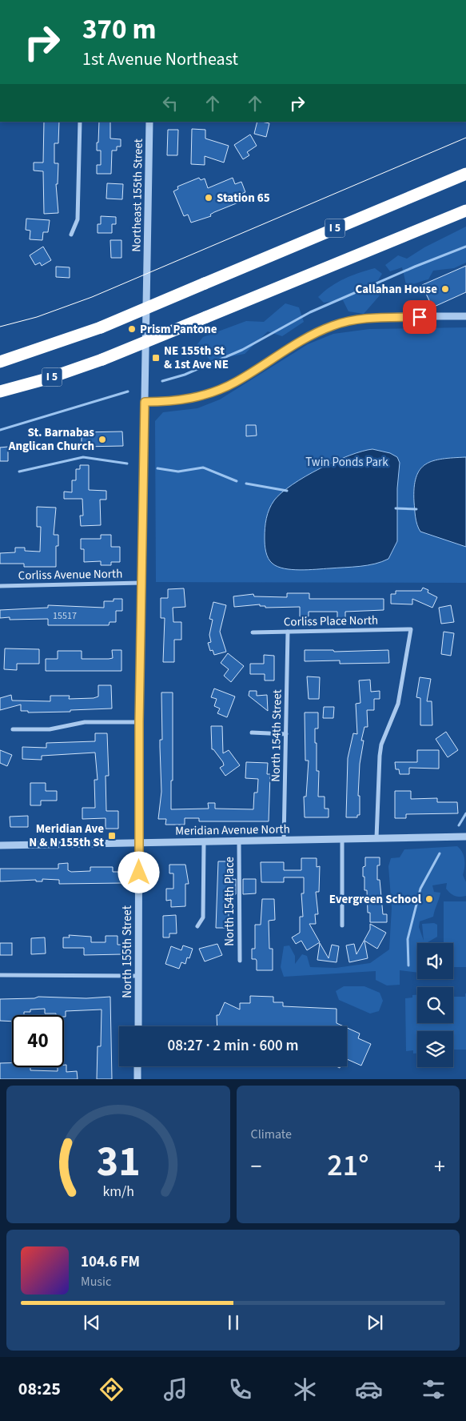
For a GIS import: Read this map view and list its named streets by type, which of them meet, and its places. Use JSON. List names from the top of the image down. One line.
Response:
{"streets":{"highway":["I 5"],"street":["Northeast 155th Street","Corliss Avenue North","Corliss Place North","North 154th Street","Meridian Avenue North","North 154th Place","North 155th Street"]},"crossings":[["Northeast 155th Street","North 155th Street"],["Corliss Avenue North","North 155th Street"],["Corliss Place North","North 154th Street"],["Corliss Place North","Meridian Avenue North"],["North 154th Street","Meridian Avenue North"],["Meridian Avenue North","North 154th Place"],["Meridian Avenue North","North 155th Street"]],"parks":["Twin Ponds Park"],"places":{"other":["Station 65","Callahan House","Prism Pantone","St. Barnabas Anglican Church","Evergreen School"],"transit":["NE 155th St & 1st Ave NE","Meridian Ave N & N 155th St"]},"house_numbers":["15517"],"page":{"turn":["370 m","1st Avenue Northeast"],"limit":"40","trip":"08:27 · 2 min · 600 m","tile":"Climate","heat":["−","21°","+"],"song":["104.6 FM","Music"],"tabs":"08:25","gauge":["31","km/h"]}}
